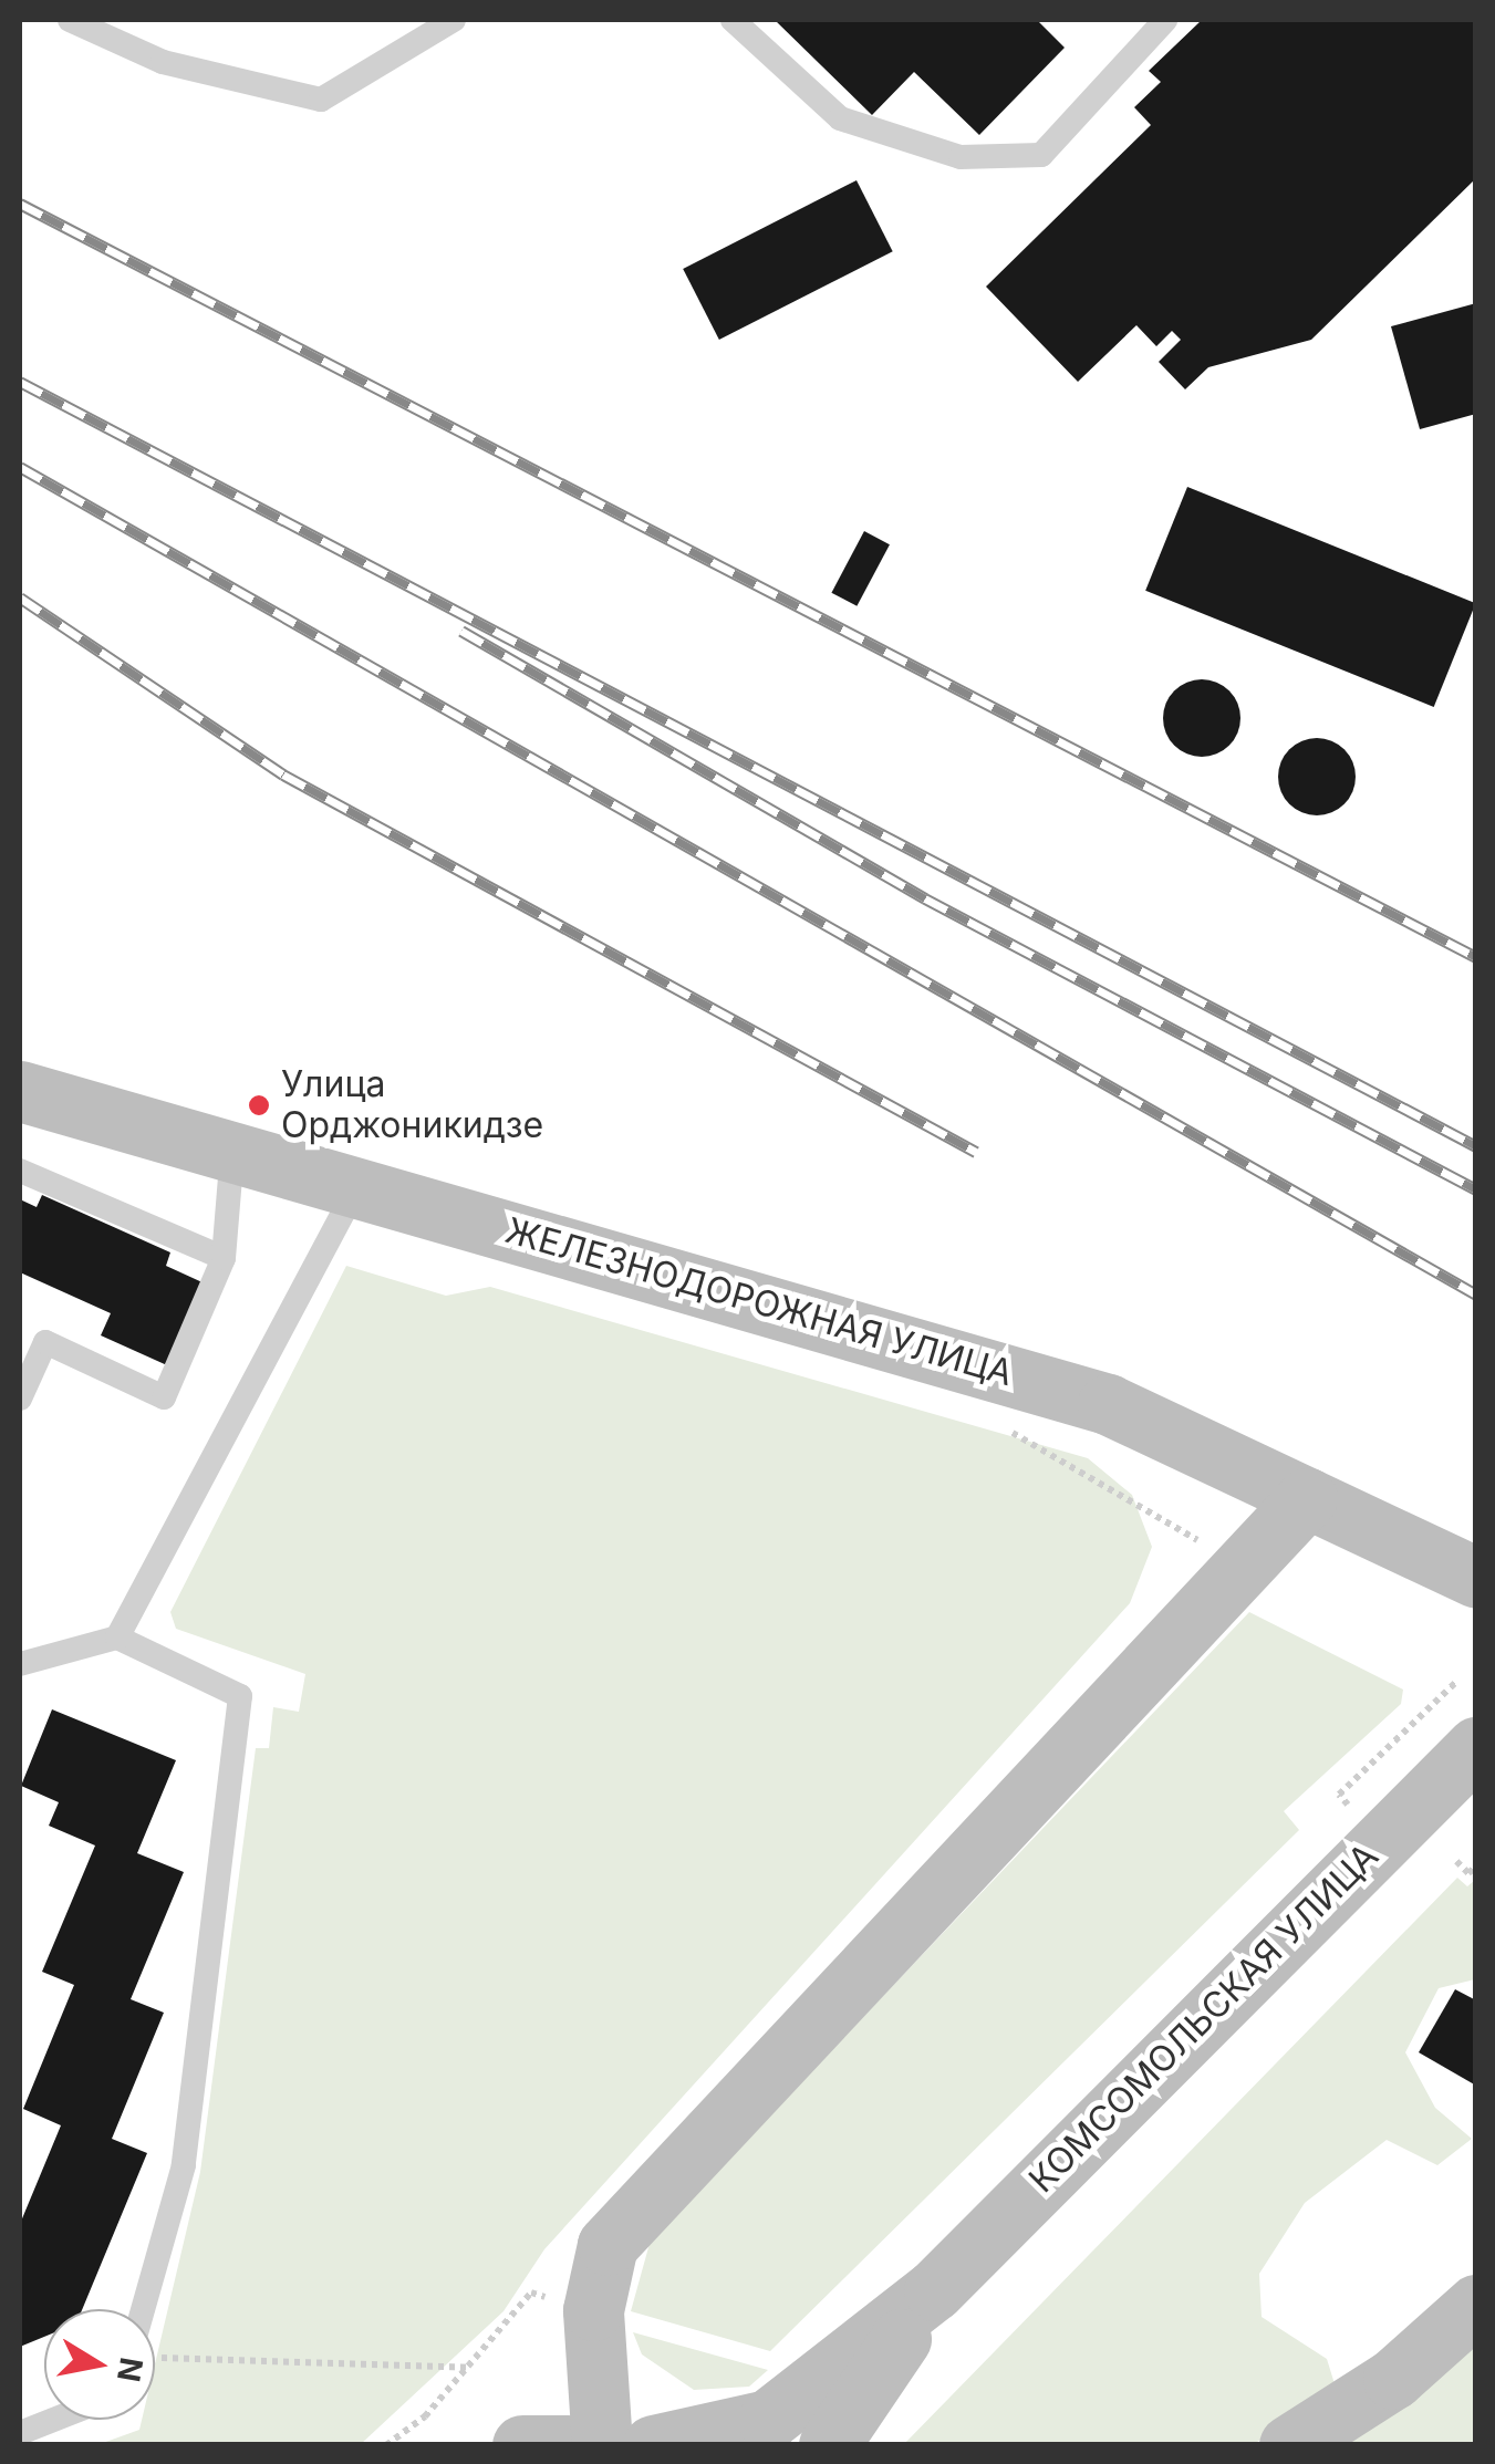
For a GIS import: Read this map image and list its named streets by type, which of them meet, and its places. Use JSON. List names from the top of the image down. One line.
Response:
{"streets":{"main road":["ЖЕЛЕЗНОДОРОЖНАЯ УЛИЦА","КОМСОМОЛЬСКАЯ УЛИЦА"]},"places":["Улица Орджоникидзе"],"north":"right"}
